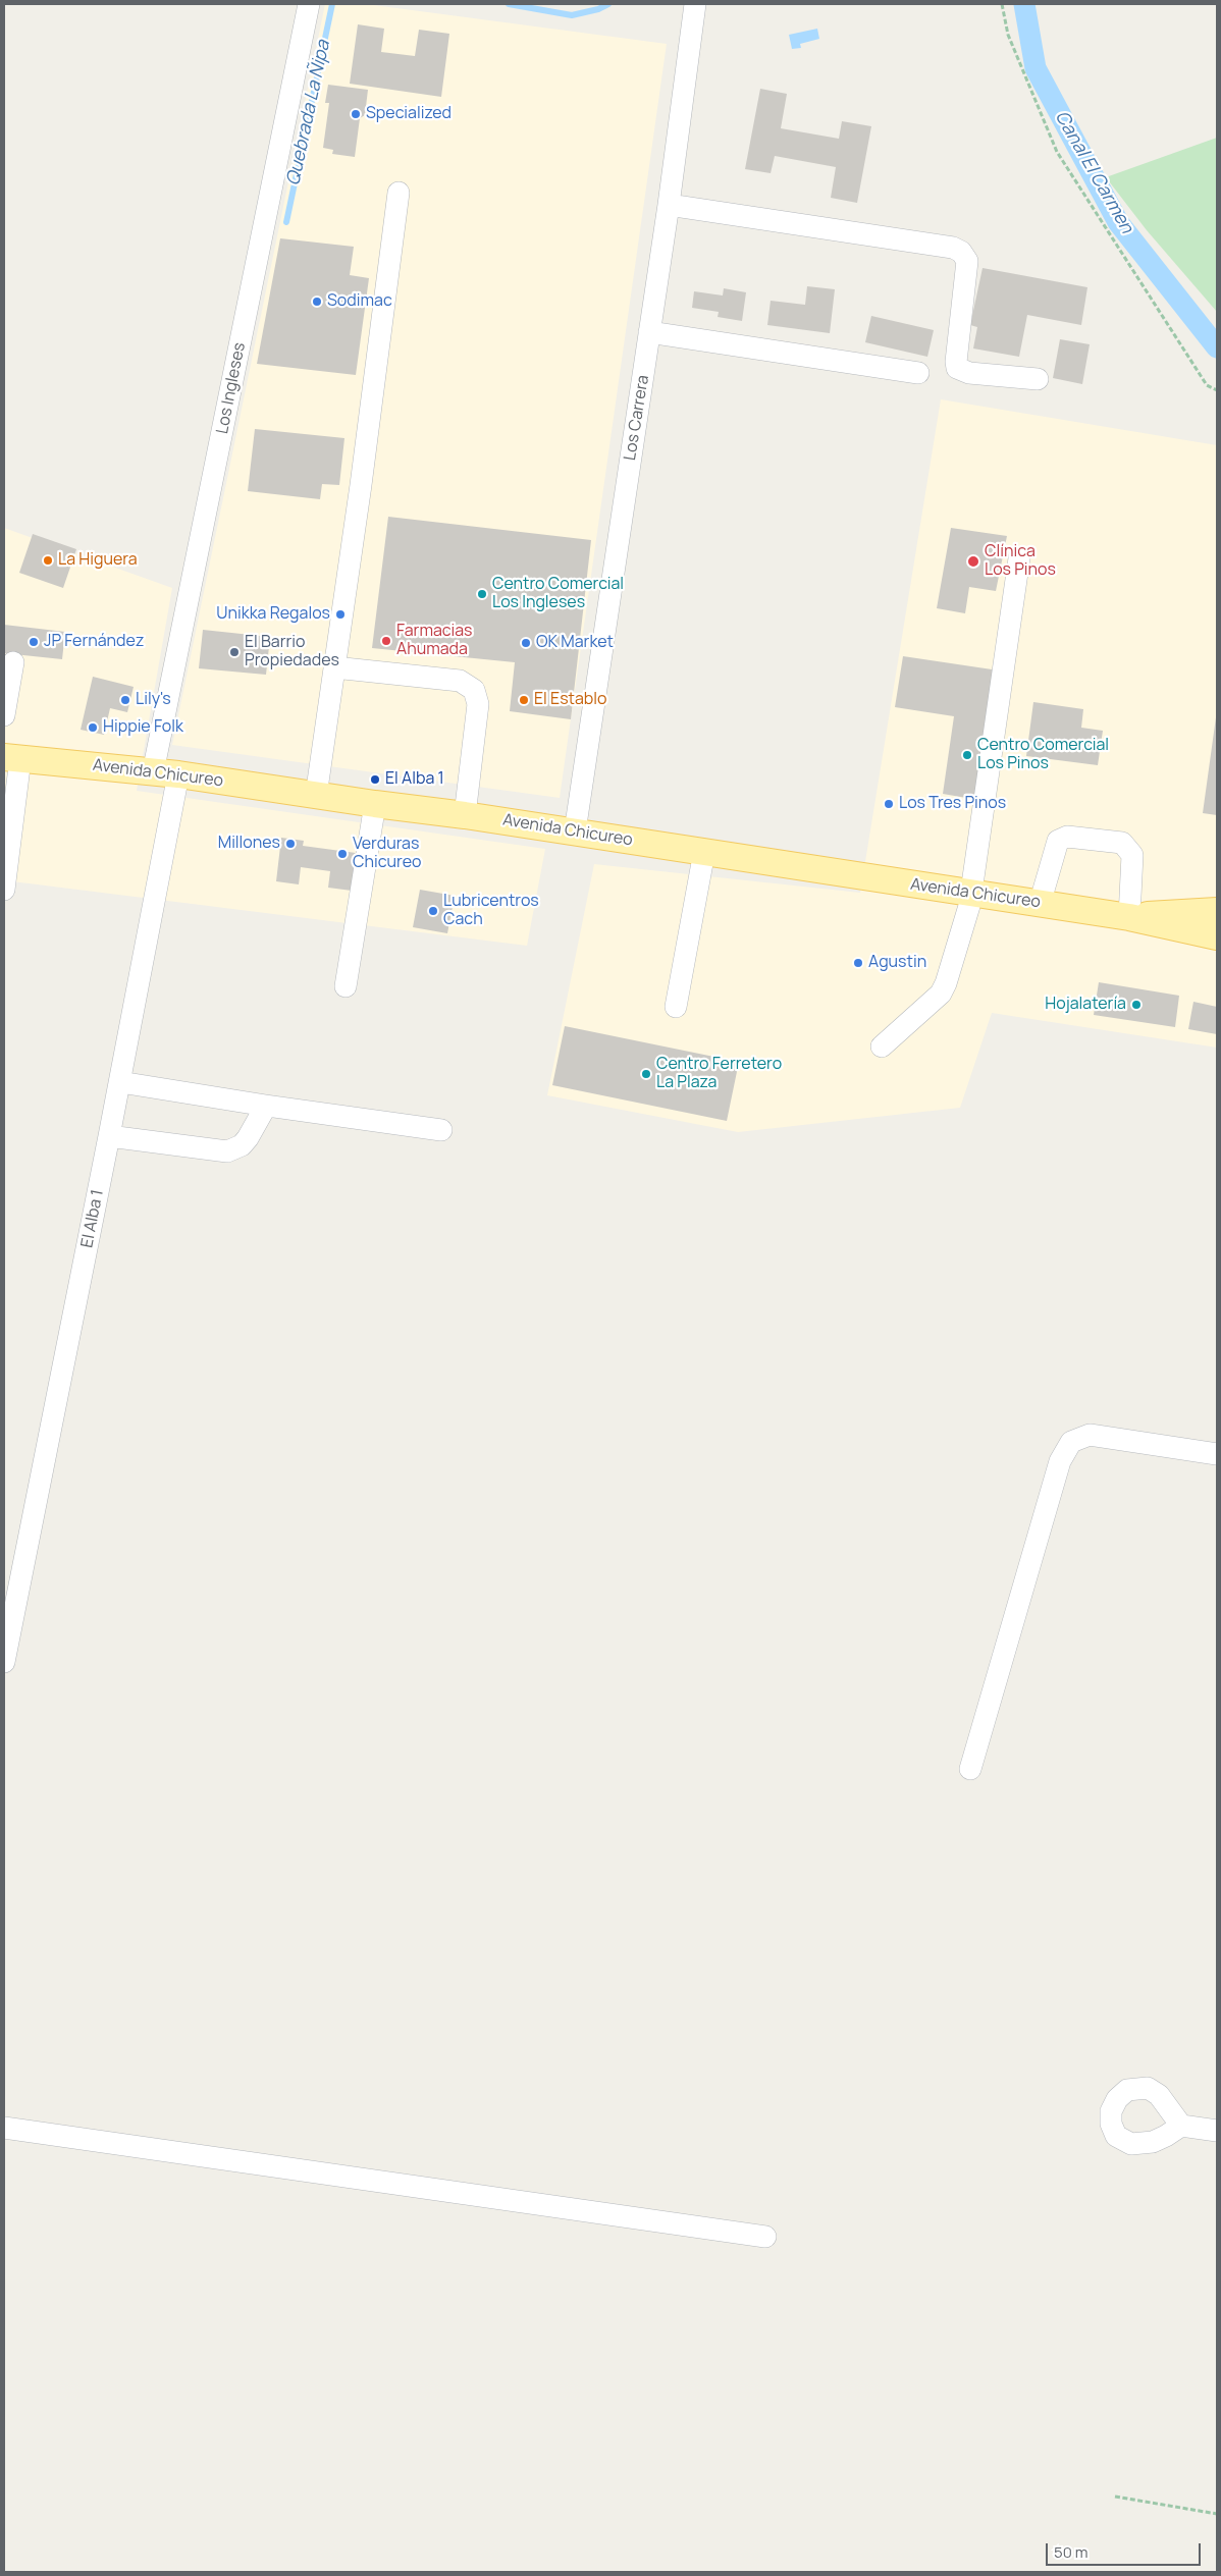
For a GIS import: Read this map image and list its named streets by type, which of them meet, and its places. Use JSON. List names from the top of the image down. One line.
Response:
{"streets":{"main road":["Avenida Chicureo"],"street":["Los Ingleses","Los Carrera","El Alba 1"]},"crossings":[["Los Ingleses","Avenida Chicureo"],["Los Ingleses","El Alba 1"],["Los Carrera","Avenida Chicureo"],["Avenida Chicureo","El Alba 1"]],"water":["Quebrada La Ñipa","Canal El Carmen"],"places":["Specialized","Sodimac","La Higuera","Clínica Los Pinos","Centro Comercial Los Ingleses","Unikka Regalos","Farmacias Ahumada","JP Fernández","OK Market","El Barrio Propiedades","Lily's","El Establo","Hippie Folk","Centro Comercial Los Pinos","El Alba 1","Los Tres Pinos","Millones","Verduras Chicureo","Lubricentros Cach","Agustin","Hojalatería","Centro Ferretero La Plaza"],"scale_bar":"50 m"}
